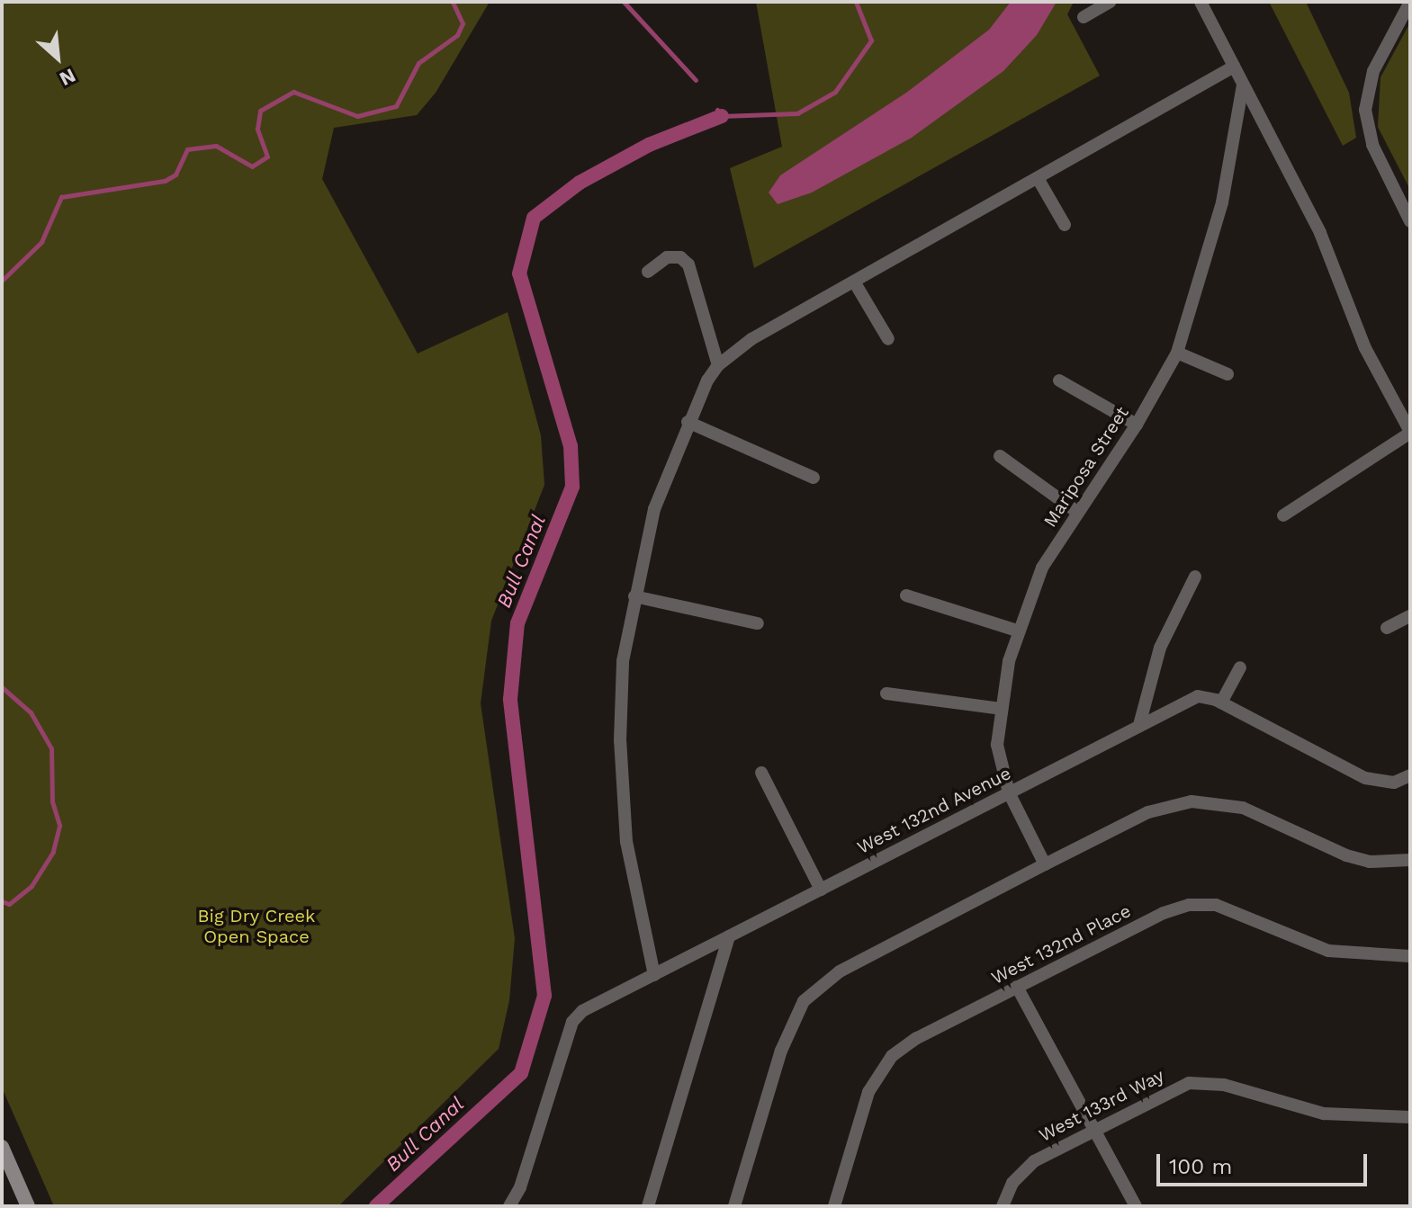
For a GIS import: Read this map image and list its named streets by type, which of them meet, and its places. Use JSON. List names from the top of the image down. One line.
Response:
{"streets":{"street":["Mariposa Street","West 132nd Avenue","West 132nd Place","West 133rd Way"]},"crossings":[["Mariposa Street","West 132nd Avenue"]],"water":["Bull Canal"],"parks":["Big Dry Creek Open Space"],"scale_bar":"100 m","north":"bottom right"}
